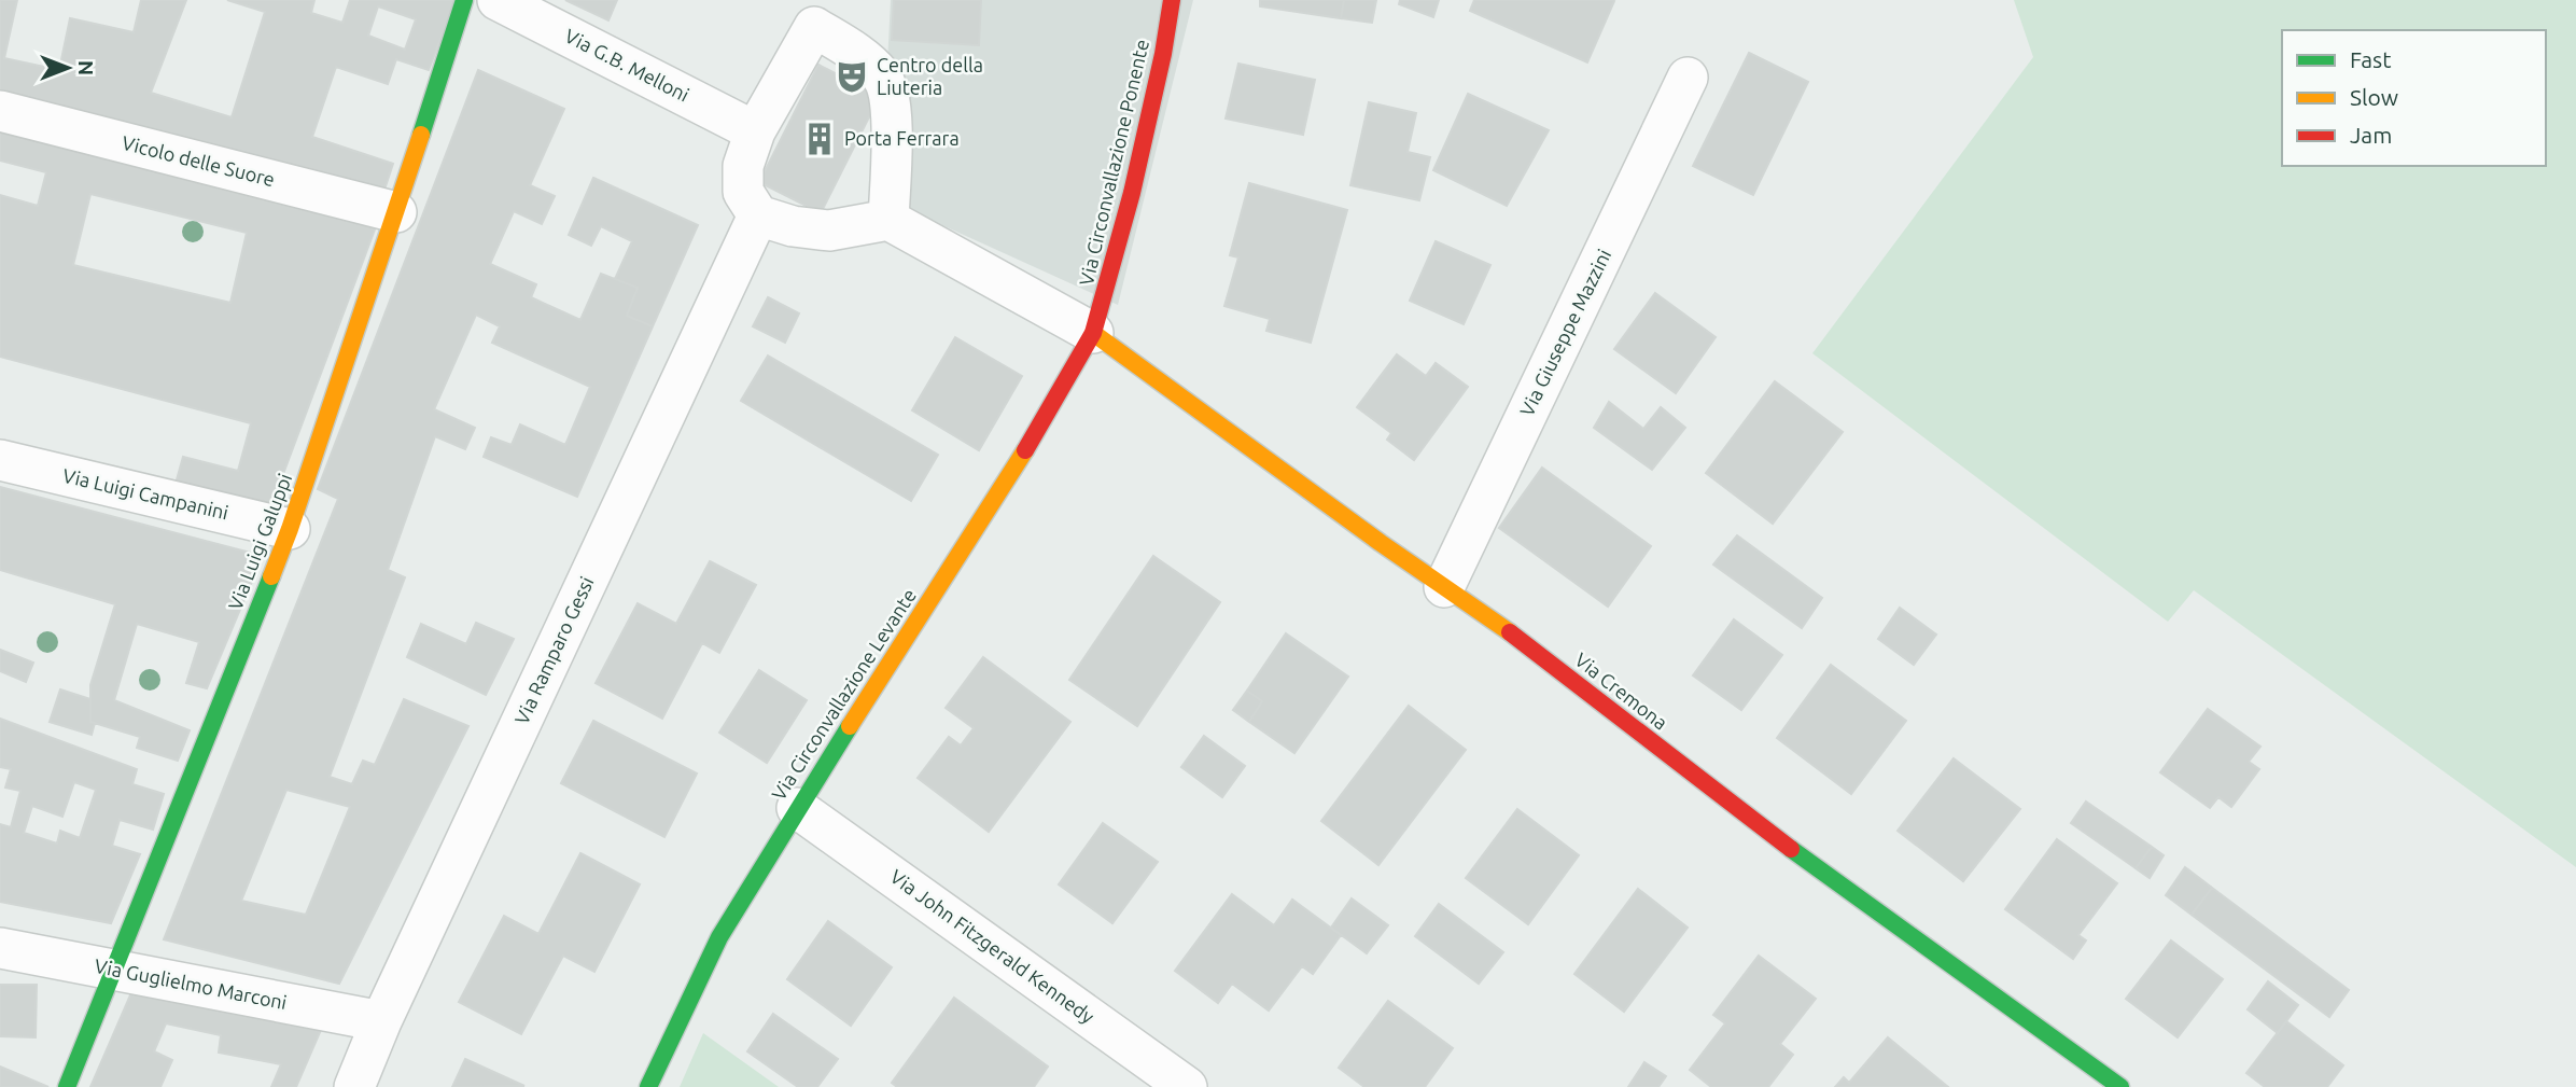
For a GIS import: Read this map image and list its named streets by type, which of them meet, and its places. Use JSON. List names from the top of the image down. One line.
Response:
{"streets":{"street":["Via G.B. Melloni","Vicolo delle Suore","Via Circonvallazione Ponente","Via Giuseppe Mazzini","Via Luigi Campanini","Via Luigi Galuppi","Via Ramparo Gessi","Via Cremona","Via Circonvallazione Levante","Via John Fitzgerald Kennedy","Via Guglielmo Marconi"]},"crossings":[["Vicolo delle Suore","Via Luigi Galuppi"],["Via Circonvallazione Ponente","Via Cremona"],["Via Circonvallazione Ponente","Via Circonvallazione Levante"],["Via Giuseppe Mazzini","Via Cremona"],["Via Luigi Campanini","Via Luigi Galuppi"],["Via Luigi Galuppi","Via Guglielmo Marconi"],["Via Ramparo Gessi","Via Guglielmo Marconi"],["Via Cremona","Via Circonvallazione Levante"],["Via Circonvallazione Levante","Via John Fitzgerald Kennedy"]],"places":{"theatre":["Centro della Liuteria"],"building":["Porta Ferrara"]},"legend":["Fast","Slow","Jam"],"north":"right"}
